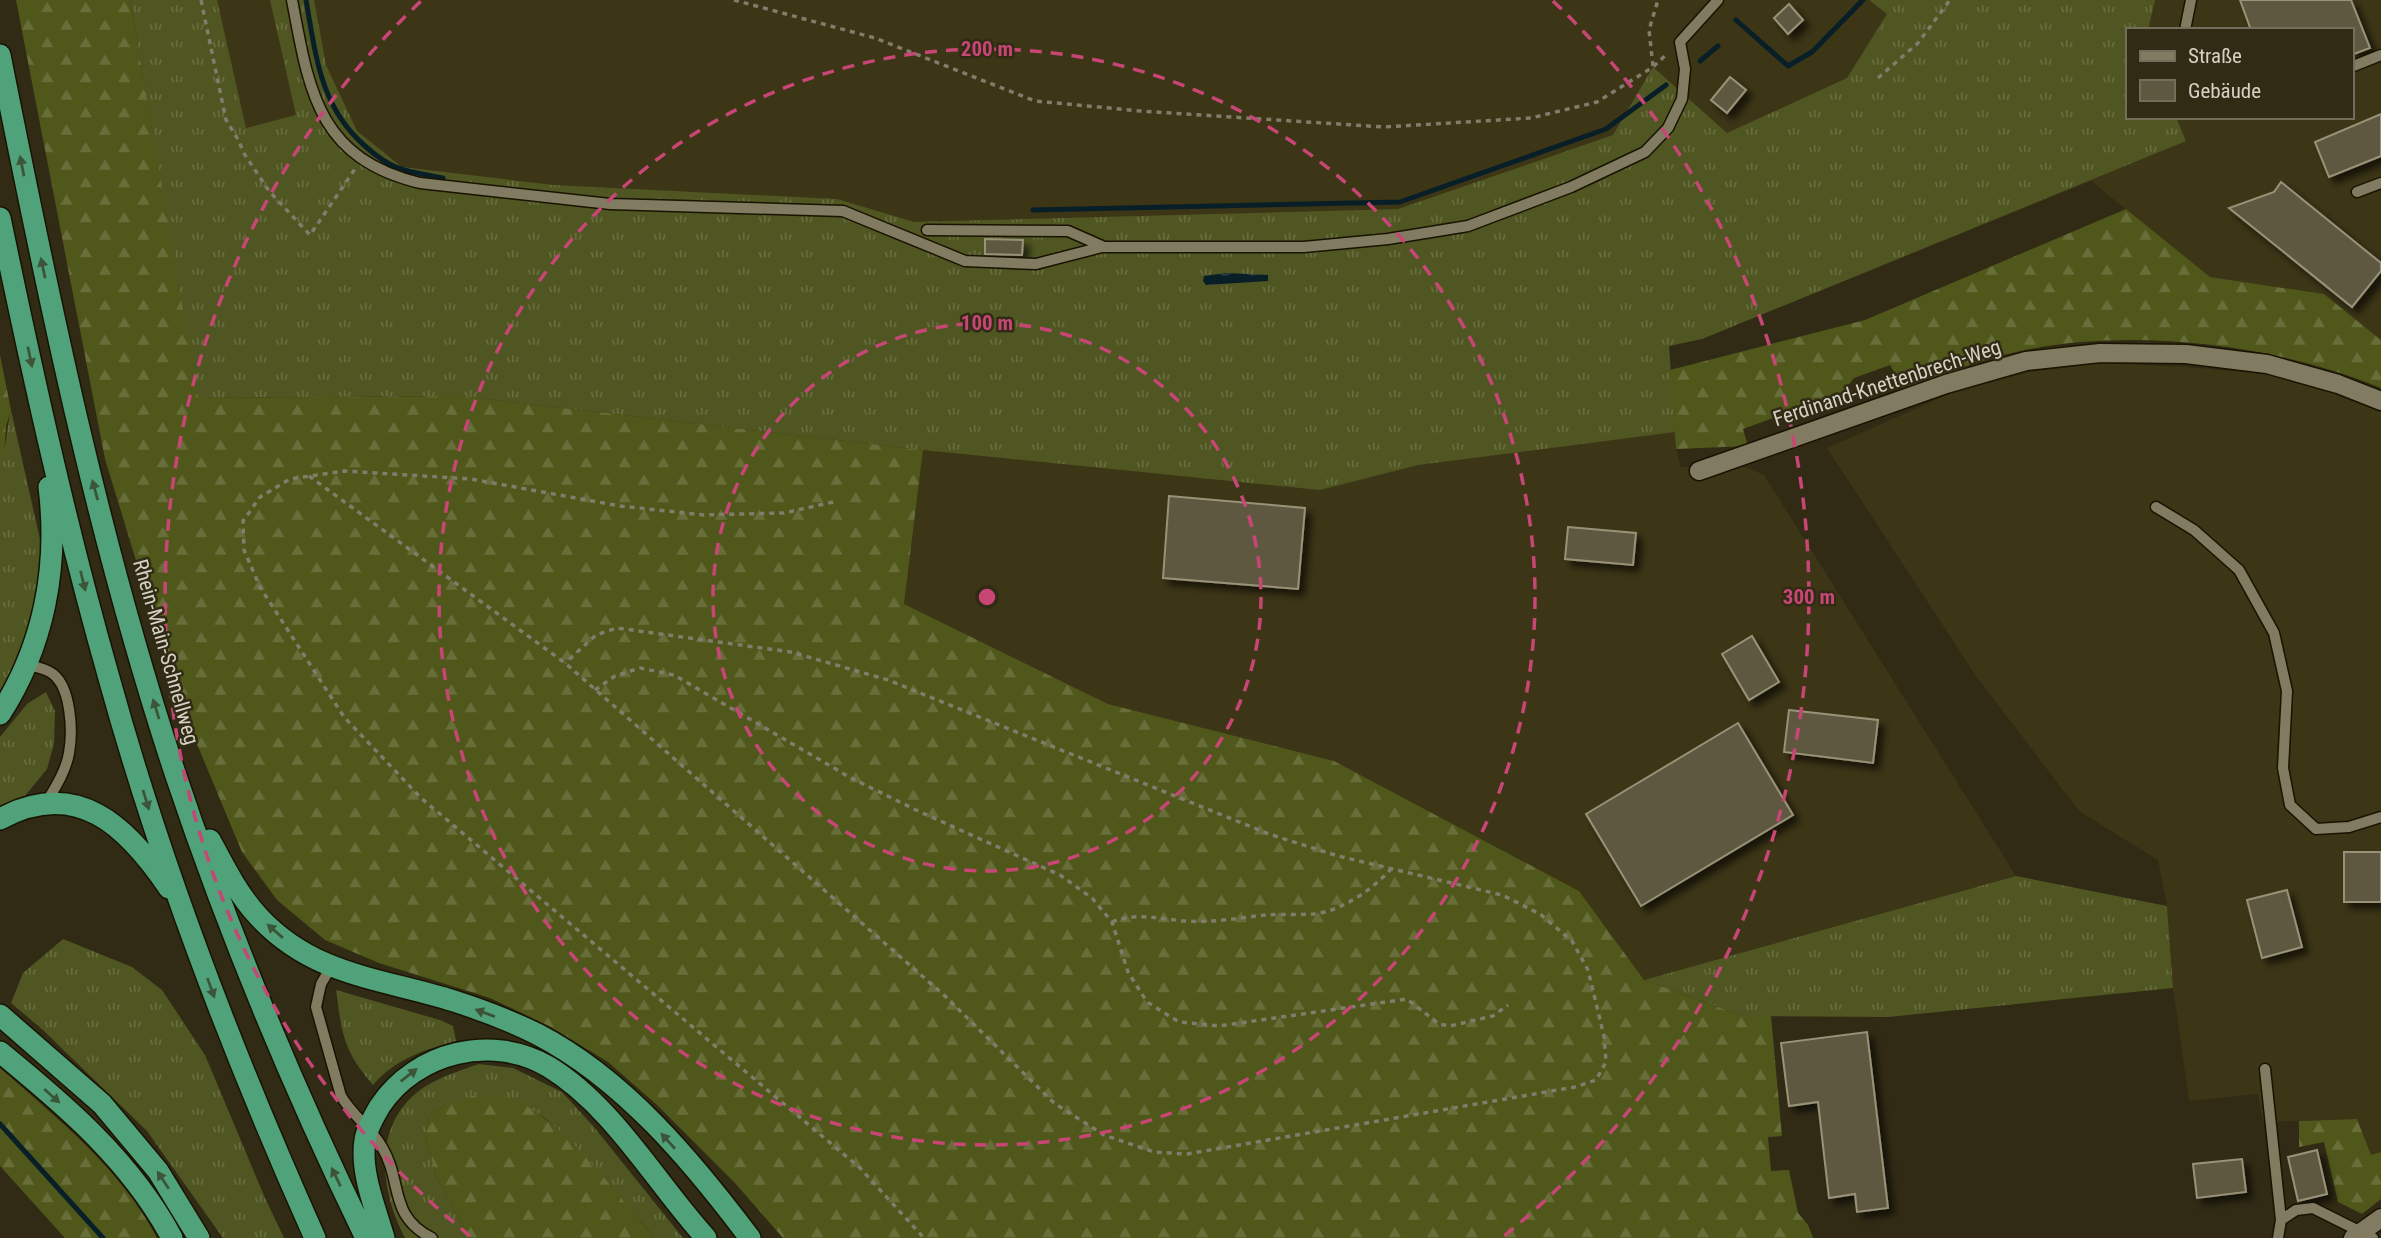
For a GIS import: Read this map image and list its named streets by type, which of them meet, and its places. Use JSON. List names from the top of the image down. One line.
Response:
{"streets":{"highway":["Rhein-Main-Schnellweg"],"street":["Ferdinand-Knettenbrech-Weg"]},"legend":["Straße","Gebäude"],"rings":["200 m","100 m","300 m"]}
